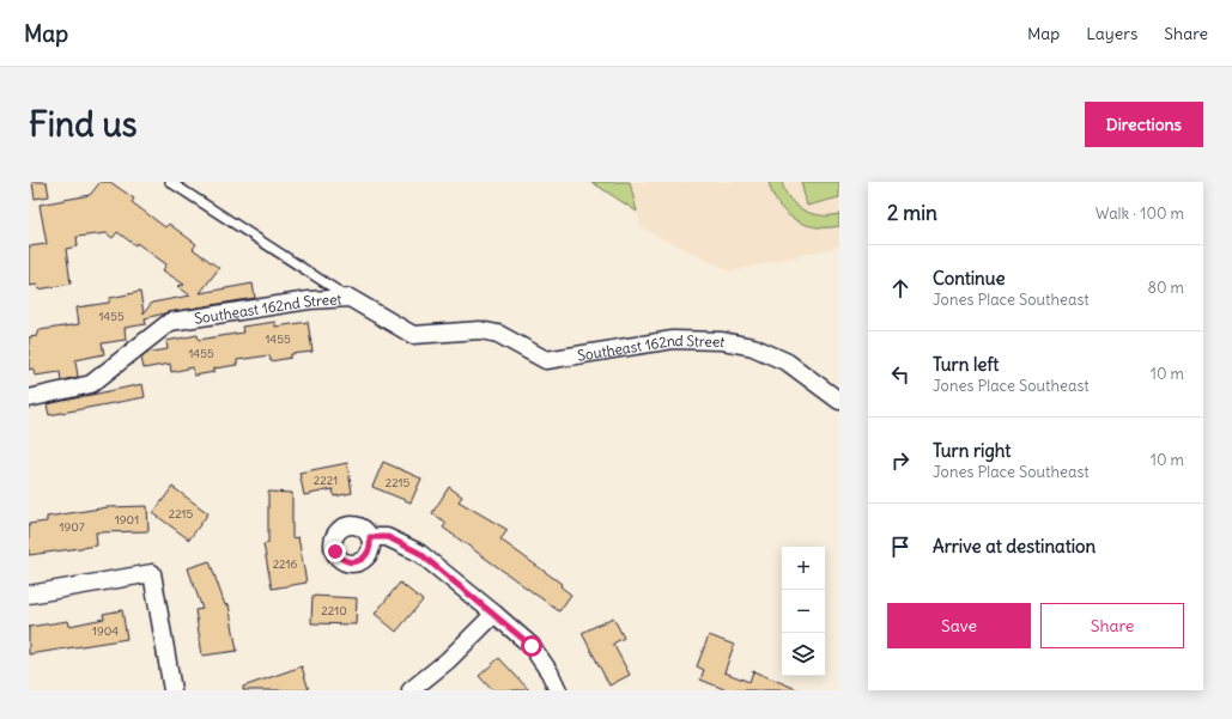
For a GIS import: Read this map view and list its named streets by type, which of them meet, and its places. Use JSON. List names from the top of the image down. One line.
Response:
{"streets":{"street":["Southeast 162nd Street"]},"house_numbers":["1455","1455","1455","2221","2215","2215","1901","1907","2216","2210","1904"],"page":{"header":"Map","nav":["Map","Layers","Share"],"buttons":["Directions",["Save","Share"]],"title":"Find us","heading":["2 min","Walk · 100 m"],"list":[["Continue","Jones Place Southeast","80 m"],["Turn left","Jones Place Southeast","10 m"],["Turn right","Jones Place Southeast","10 m"],"Arrive at destination"],"map_buttons":["+","−"]}}
